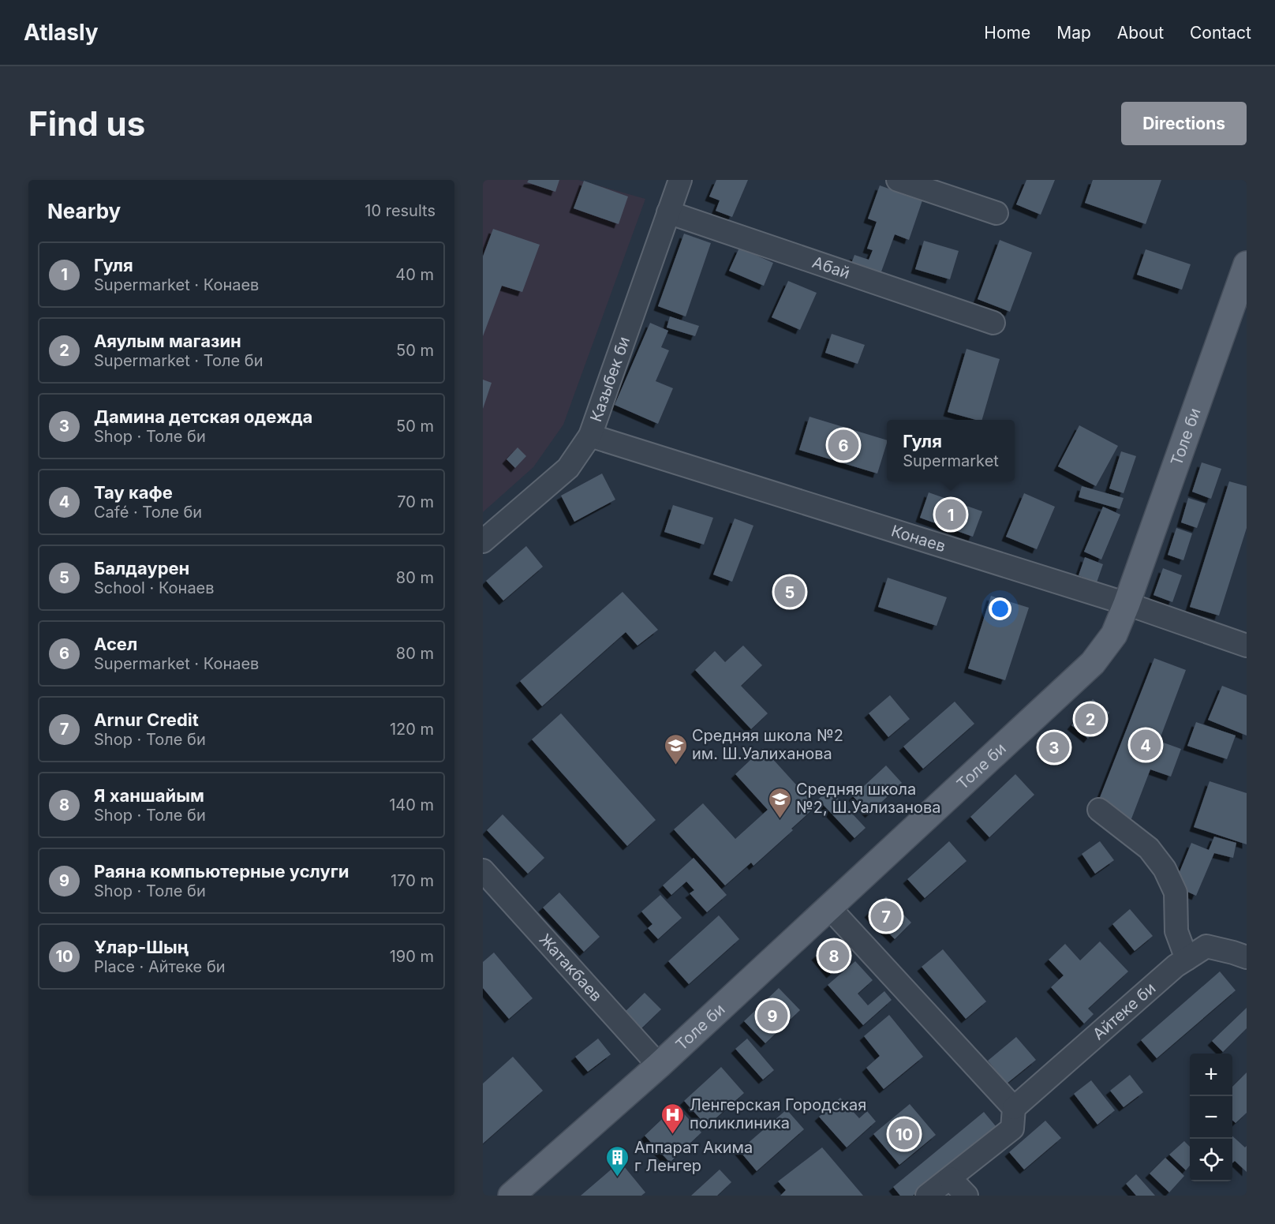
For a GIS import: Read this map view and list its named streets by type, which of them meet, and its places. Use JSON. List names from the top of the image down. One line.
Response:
{"streets":{"main road":["Толе би"],"street":["Абай","Казыбек би","Конаев","Жатакбаев","Айтеке би"]},"crossings":[["Абай","Казыбек би"],["Казыбек би","Конаев"],["Толе би","Конаев"],["Толе би","Жатакбаев"]],"places":{"school or university":["Средняя школа №2 им. Ш.Уалиханова","Средняя школа №2, Ш.Уализанова"],"hospital":["Ленгерская Городская поликлиника"],"building":["Аппарат Акима г Ленгер"]},"page":{"header":"Atlasly","nav":["Home","Map","About","Contact"],"buttons":"Directions","title":"Find us","heading":["Nearby","10 results"],"list":[{"mark":"1","name":"Гуля","note":"Supermarket · Конаев","value":"40 m"},{"mark":"2","name":"Аяулым магазин","note":"Supermarket · Толе би","value":"50 m"},{"mark":"3","name":"Дамина детская одежда","note":"Shop · Толе би","value":"50 m"},{"mark":"4","name":"Тау кафе","note":"Café · Толе би","value":"70 m"},{"mark":"5","name":"Балдаурен","note":"School · Конаев","value":"80 m"},{"mark":"6","name":"Асел","note":"Supermarket · Конаев","value":"80 m"},{"mark":"7","name":"Arnur Credit","note":"Shop · Толе би","value":"120 m"},{"mark":"8","name":"Я ханшайым","note":"Shop · Толе би","value":"140 m"},{"mark":"9","name":"Раяна компьютерные услуги","note":"Shop · Толе би","value":"170 m"},{"mark":"10","name":"Ұлар-Шың","note":"Place · Айтеке би","value":"190 m"}],"popup":["Гуля","Supermarket"],"pins":["6","1","5","2","4","3","7","8","9","10"],"map_buttons":["+","−"]}}
